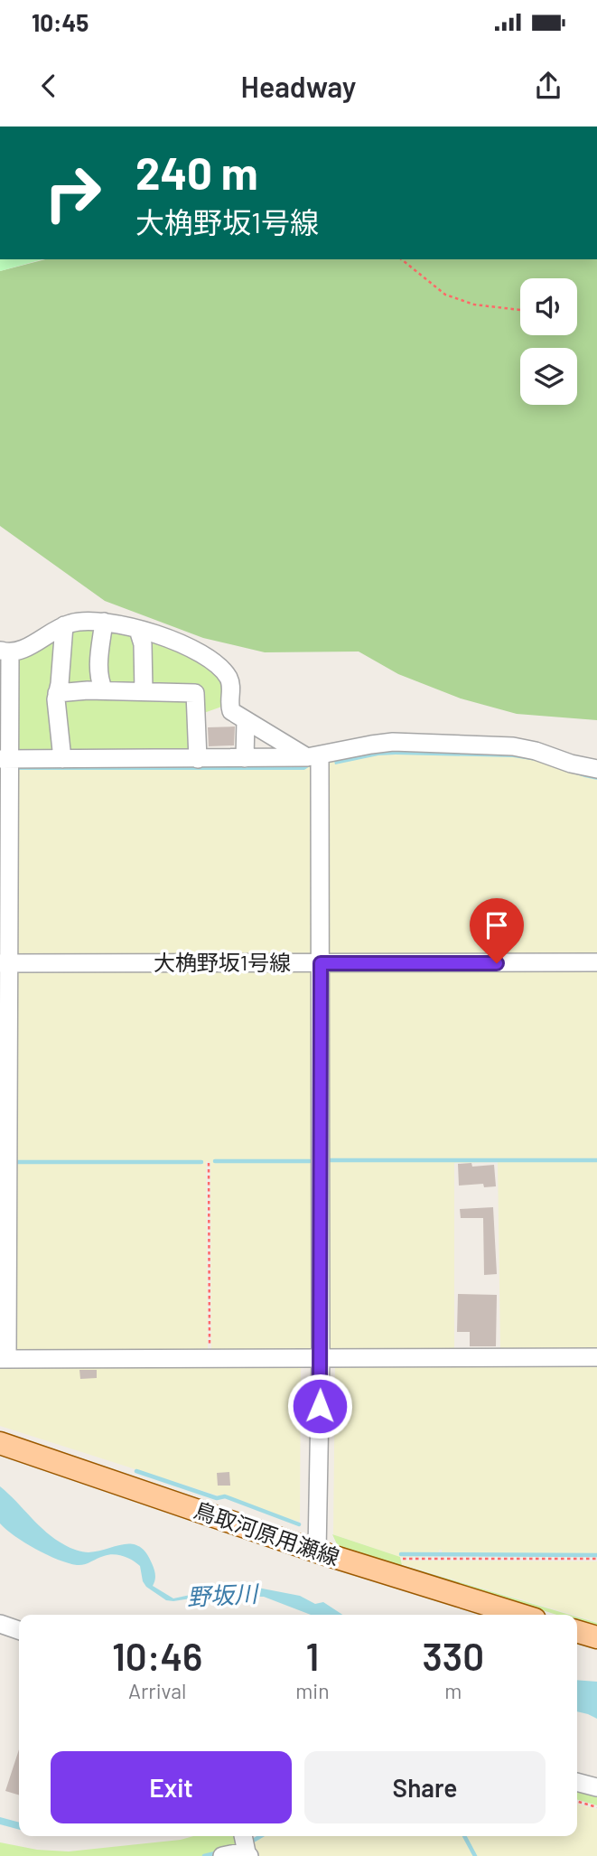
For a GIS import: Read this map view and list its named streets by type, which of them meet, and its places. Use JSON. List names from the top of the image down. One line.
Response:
{"streets":{"main road":["鳥取河原用瀬線"],"street":["大桷野坂1号線"]},"water":["野坂川"],"page":{"status":"10:45","header":"Headway","turn":["240 m","大桷野坂1号線"],"eta":["10:46","Arrival","1","min","330","m"],"buttons":["Exit","Share"]}}
